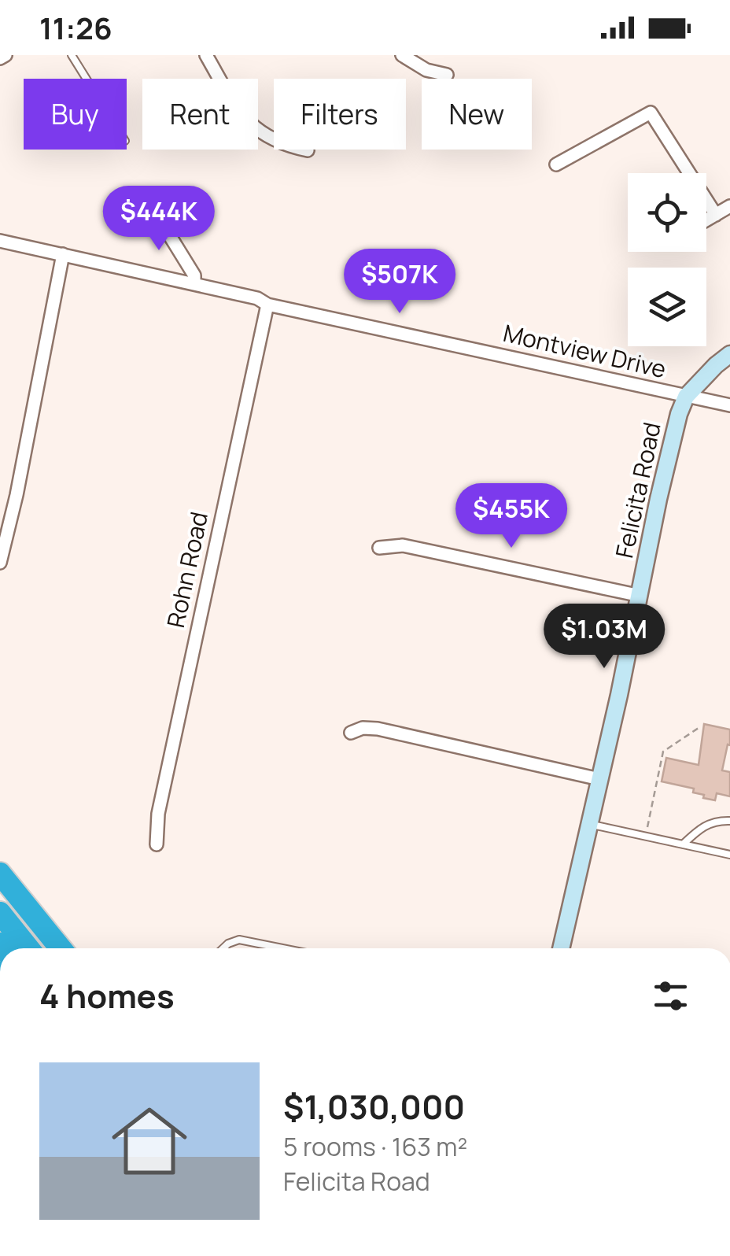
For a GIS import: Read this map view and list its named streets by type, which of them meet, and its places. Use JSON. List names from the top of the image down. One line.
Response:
{"streets":{"main road":["Felicita Road"],"street":["Montview Drive","Rohn Road"]},"crossings":[["Montview Drive","Felicita Road"],["Montview Drive","Rohn Road"]],"page":{"status":"11:26","chip":["Buy","Rent","Filters","New"],"price":["$444K","$507K","$455K","$1.03M"],"heading":"4 homes","list":[{"name":"$1,030,000","note":"5 rooms · 163 m² · Felicita Road"}]}}
